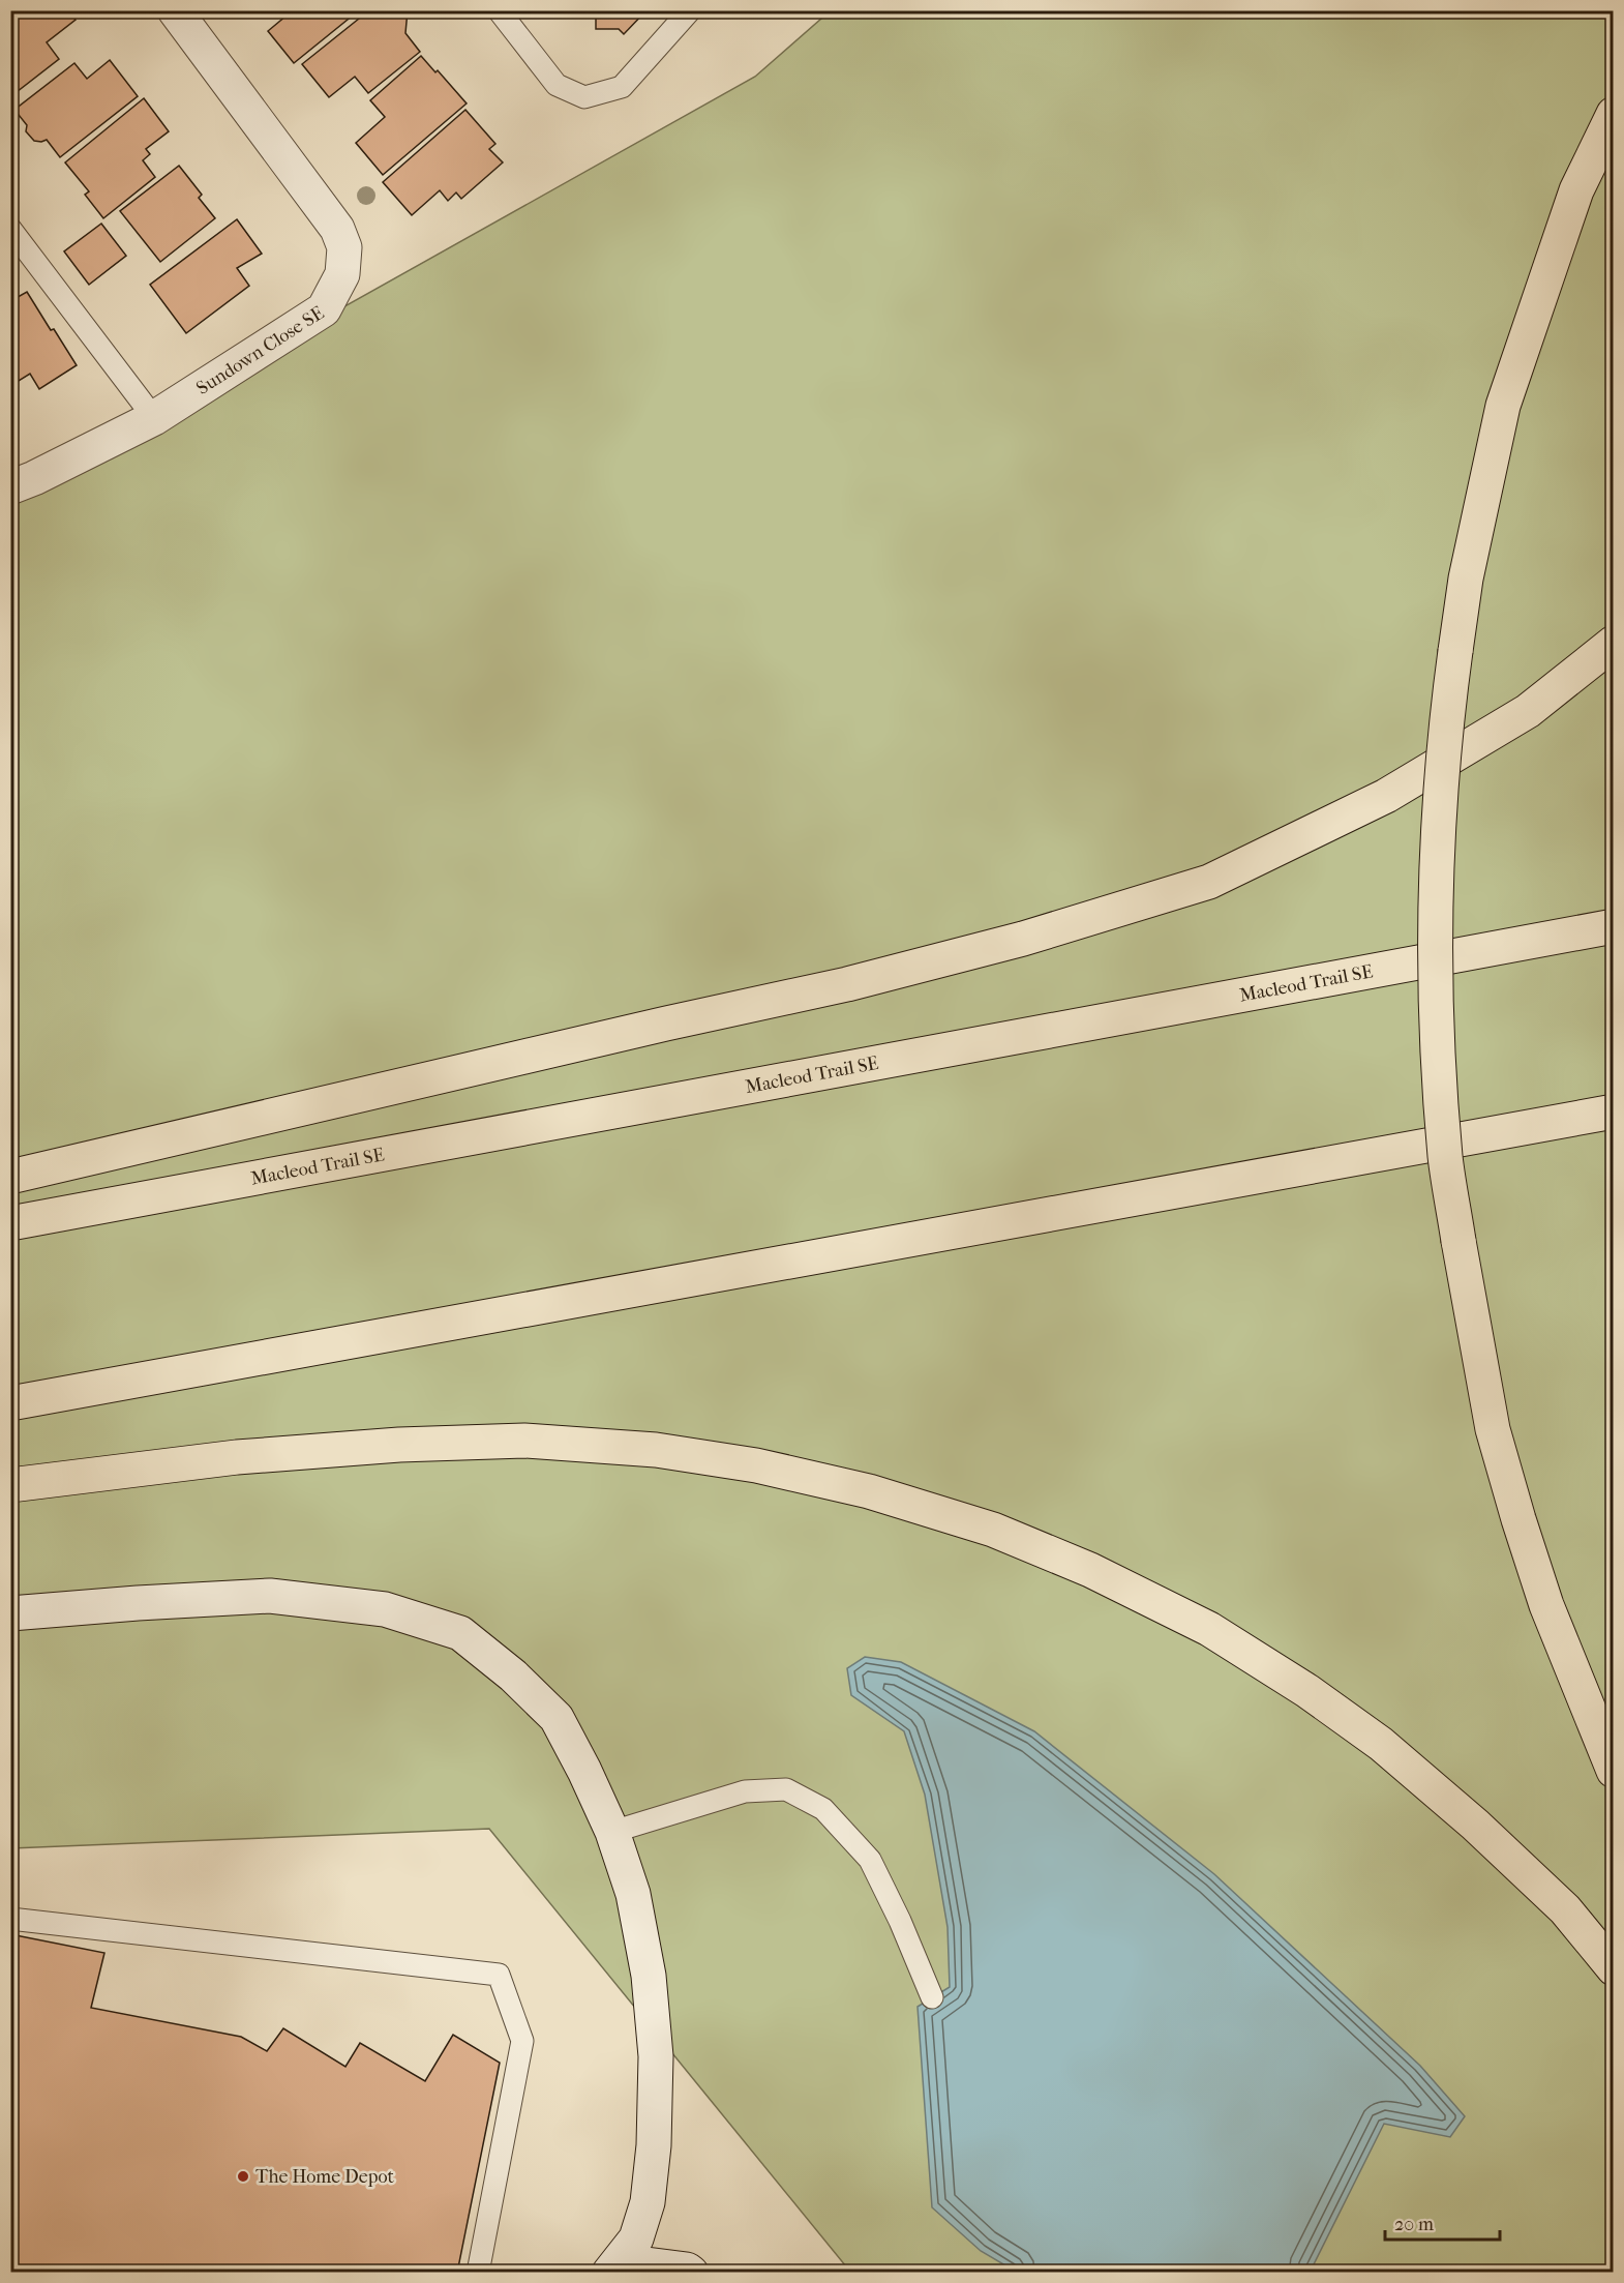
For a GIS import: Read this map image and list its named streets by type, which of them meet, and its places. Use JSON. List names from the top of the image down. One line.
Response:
{"streets":{"highway":["Macleod Trail SE"],"street":["Sundown Close SE"]},"places":["The Home Depot"],"scale_bar":"20 m"}
